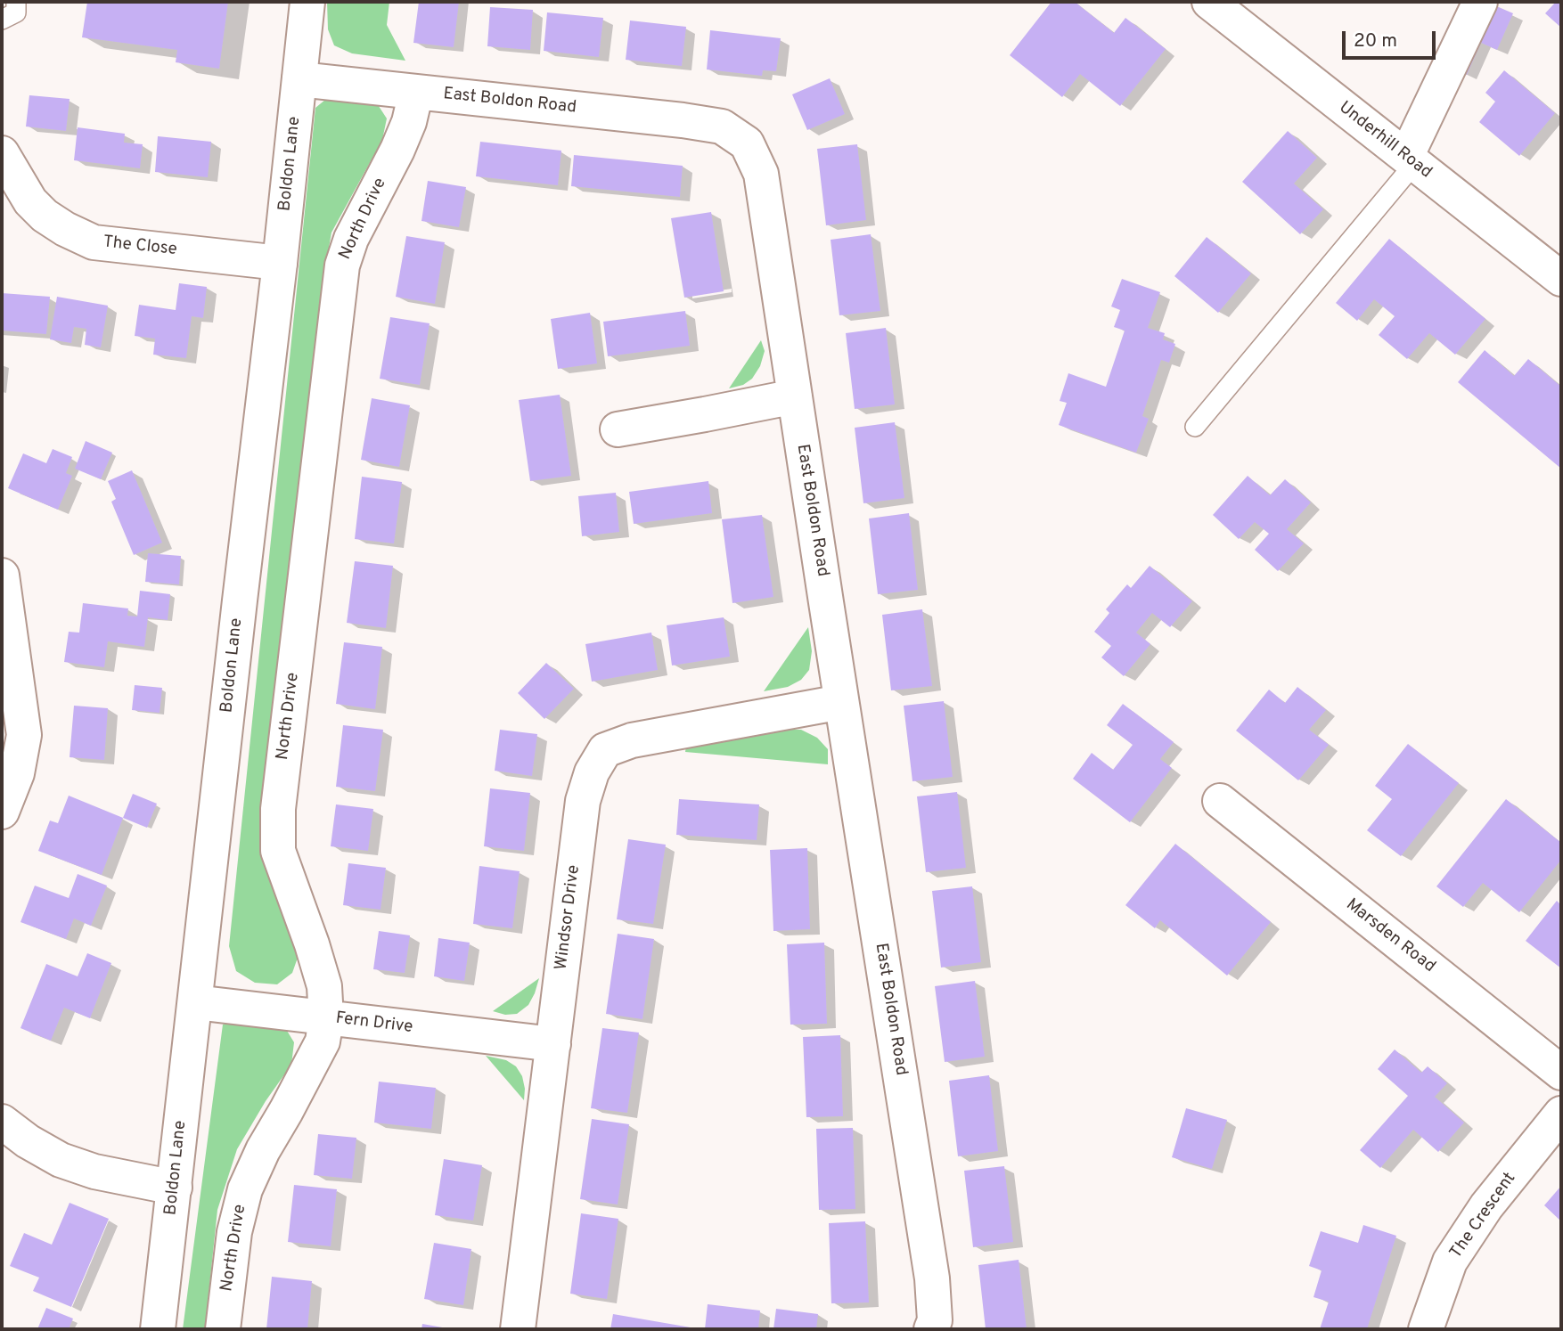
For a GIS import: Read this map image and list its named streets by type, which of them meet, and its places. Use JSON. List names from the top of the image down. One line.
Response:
{"streets":{"street":["East Boldon Road","Underhill Road","Boldon Lane","North Drive","The Close","Windsor Drive","Marsden Road","Fern Drive","The Crescent"]},"crossings":[["East Boldon Road","Boldon Lane"],["East Boldon Road","North Drive"],["East Boldon Road","Windsor Drive"],["Boldon Lane","The Close"],["Boldon Lane","Fern Drive"],["North Drive","Fern Drive"],["Windsor Drive","Fern Drive"]],"scale_bar":"20 m"}
